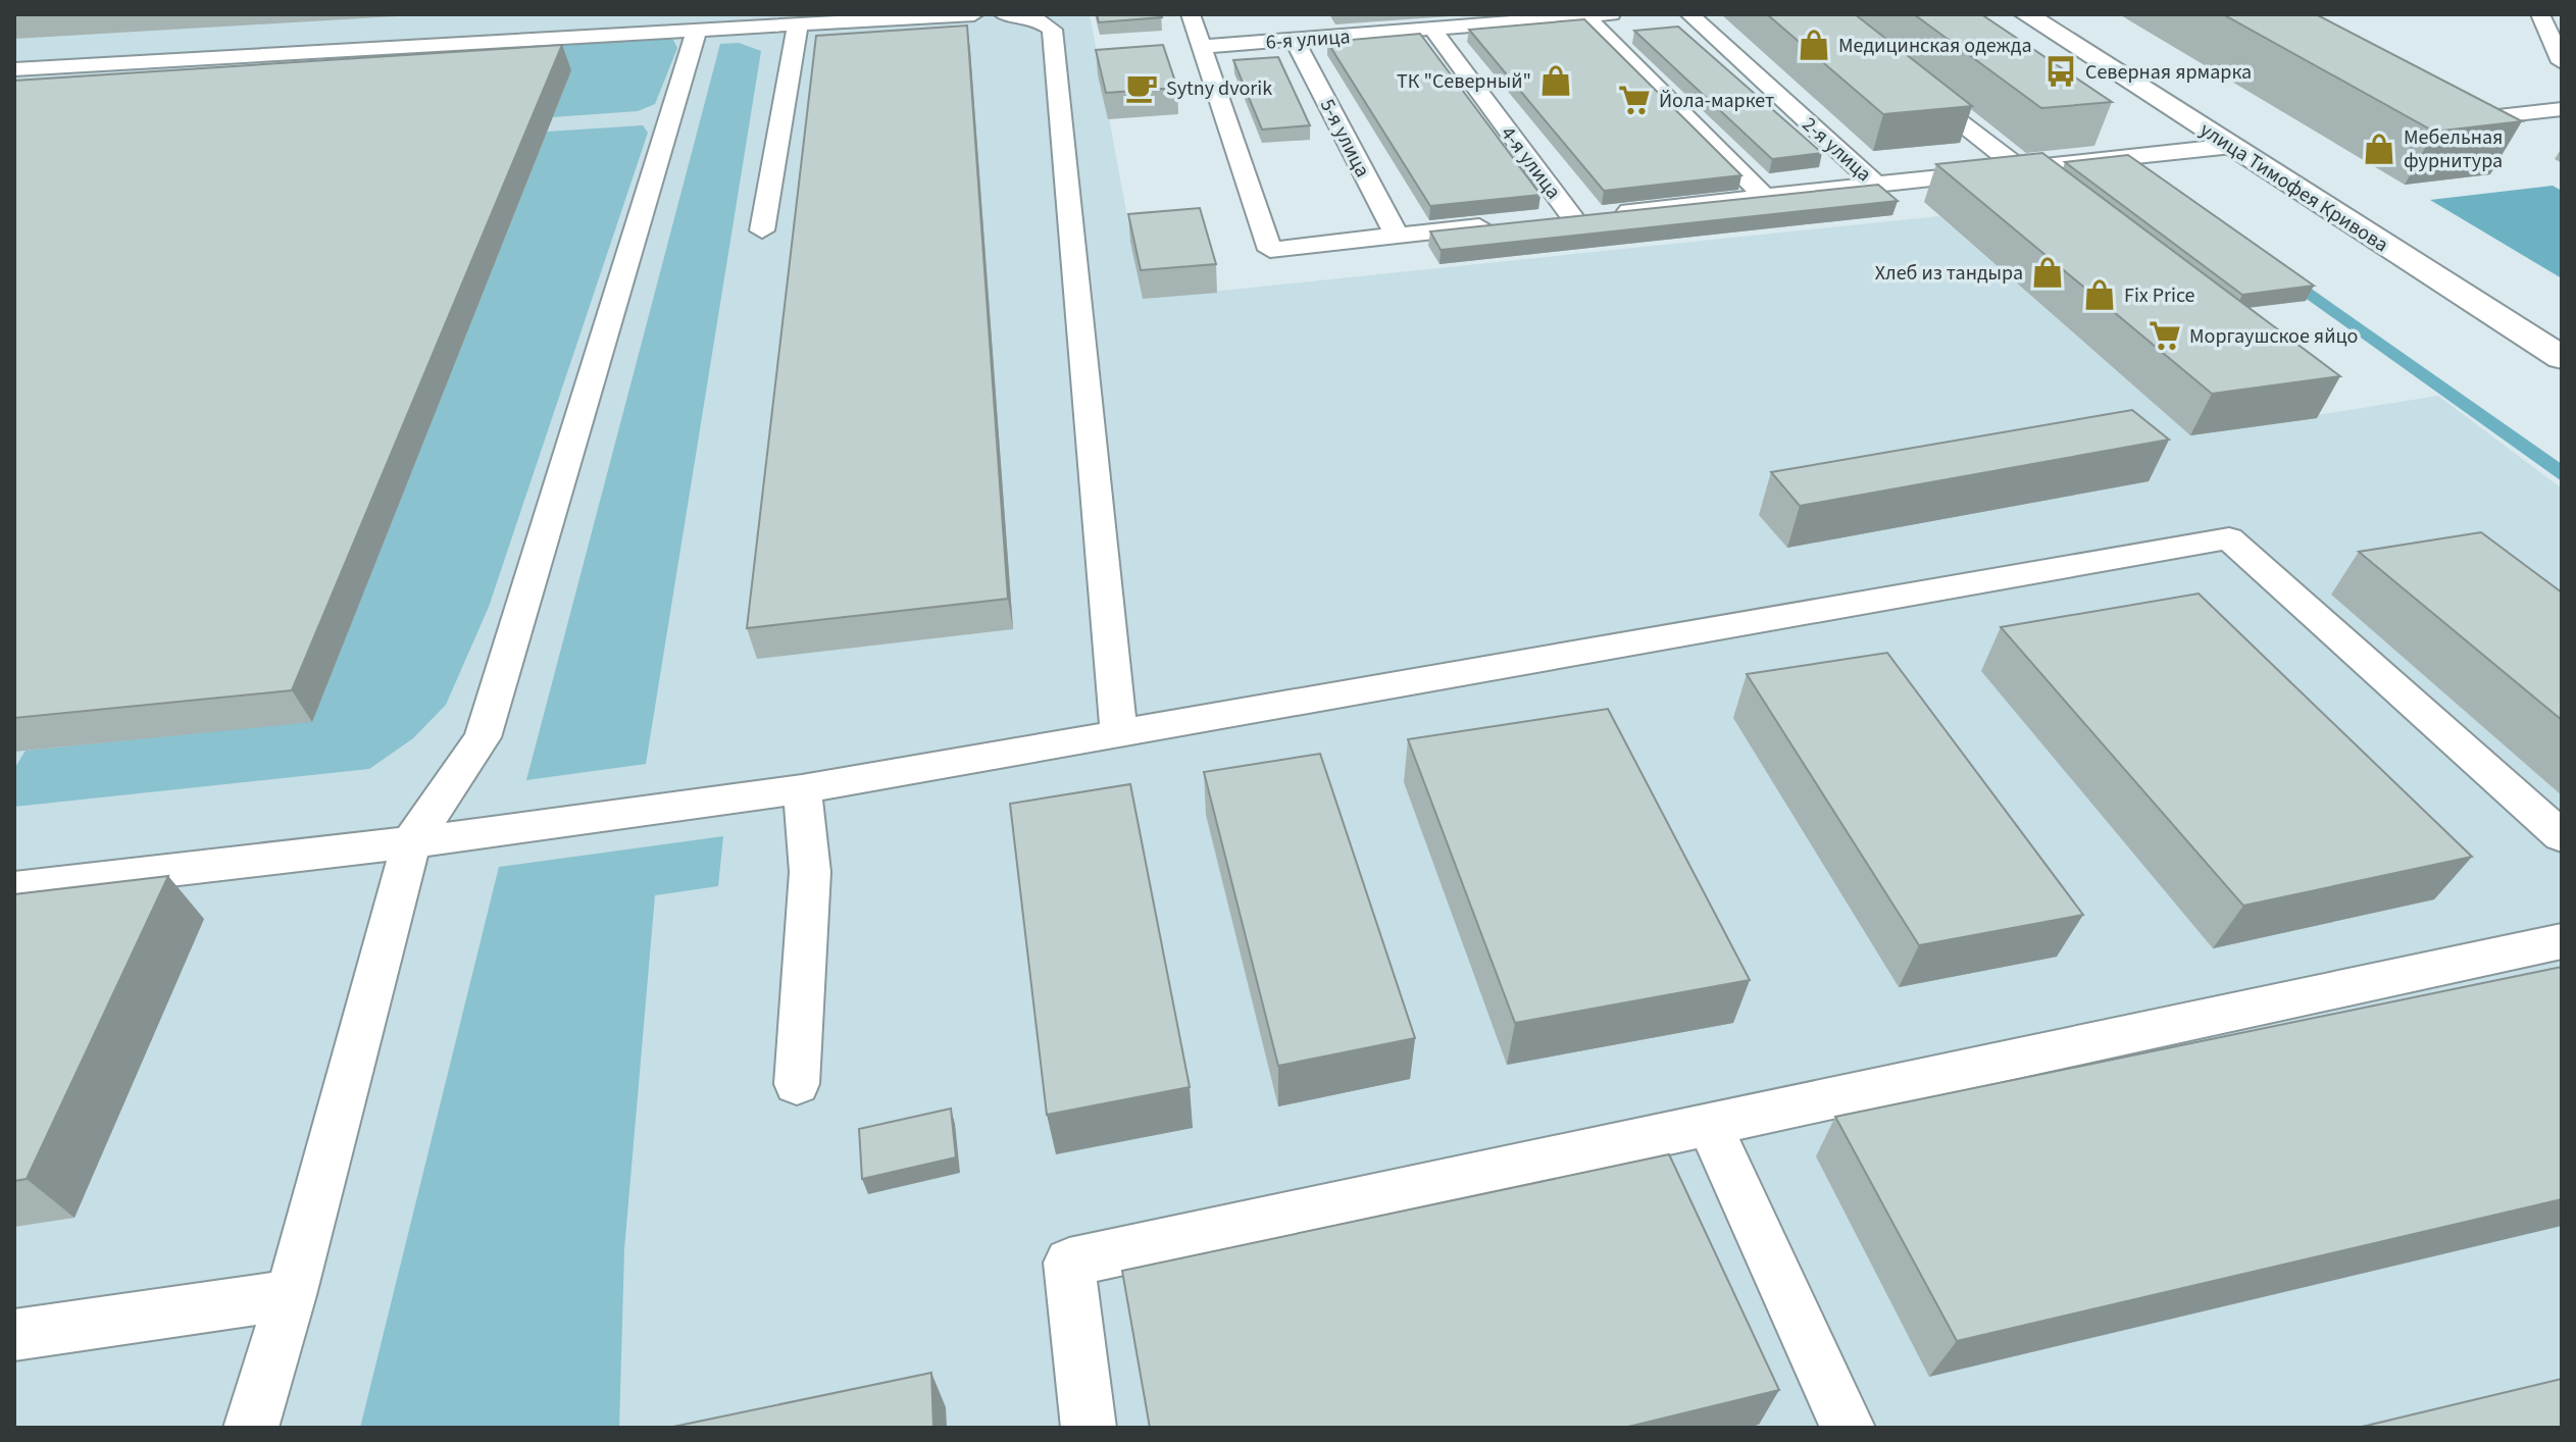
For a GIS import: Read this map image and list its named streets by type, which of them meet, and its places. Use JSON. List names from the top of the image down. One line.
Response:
{"streets":{"street":["улица Тимофея Кривова"],"lane":["6-я улица","5-я улица","2-я улица","4-я улица"]},"crossings":[["6-я улица","5-я улица"],["6-я улица","4-я улица"]],"places":{"shop":["Медицинская одежда","ТК \"Северный\"","Мебельная фурнитура","Хлеб из тандыра","Fix Price"],"bus stop":["Северная ярмарка"],"cafe":["Sytny dvorik"],"supermarket":["Йола-маркет","Моргаушское яйцо"]}}
